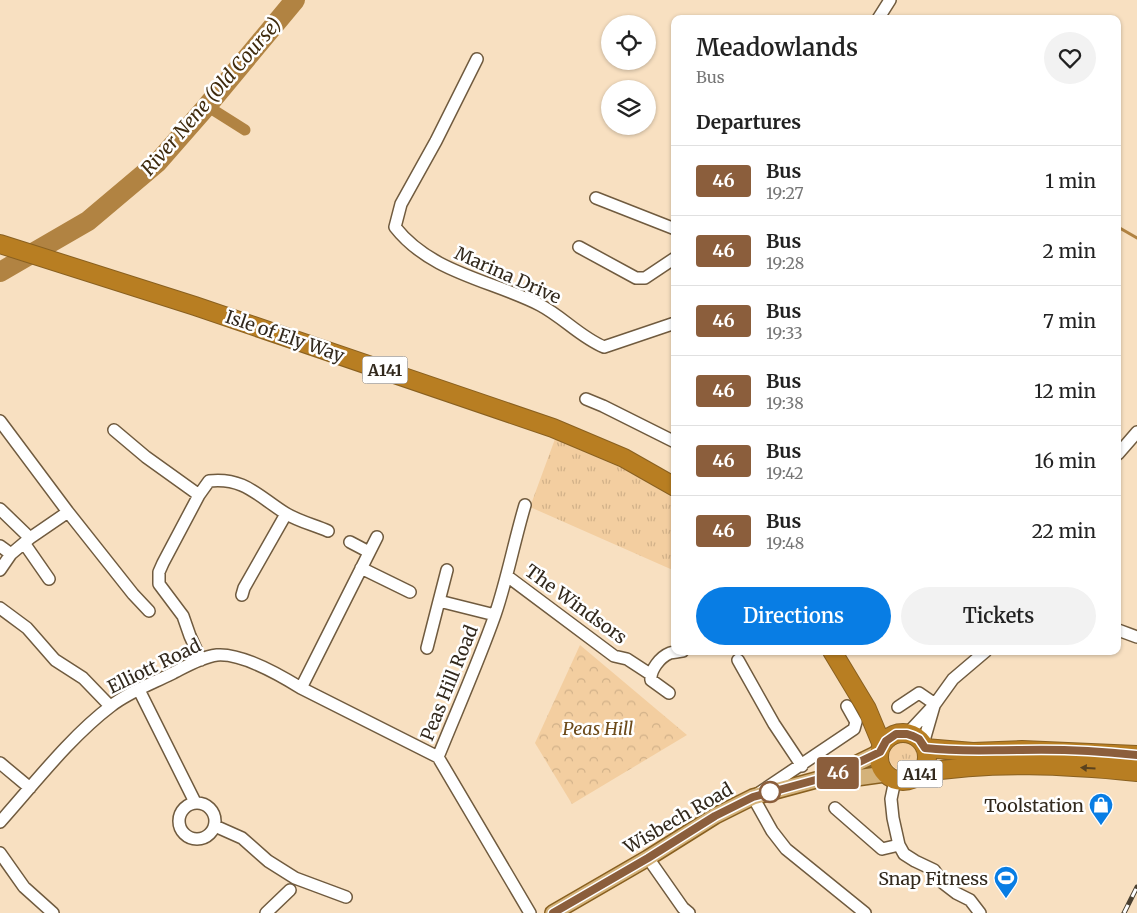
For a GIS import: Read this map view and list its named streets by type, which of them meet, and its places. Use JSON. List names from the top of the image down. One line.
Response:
{"streets":{"highway":["Isle of Ely Way","A141"],"main road":["Wisbech Road"],"street":["Marina Drive","The Windsors","Elliott Road","Peas Hill Road"]},"crossings":[["A141","Wisbech Road"],["The Windsors","Peas Hill Road"],["Elliott Road","Peas Hill Road"]],"water":["River Nene (Old Course)"],"parks":["Peas Hill"],"places":{"shop":["Toolstation"],"sports":["Snap Fitness"]},"lines":["bus line 46"],"page":{"on_map":"46","heading":[["Meadowlands","Bus"],"Departures"],"list":[{"mark":"46","name":"Bus","note":"19:27","value":"1 min"},{"mark":"46","name":"Bus","note":"19:28","value":"2 min"},{"mark":"46","name":"Bus","note":"19:33","value":"7 min"},{"mark":"46","name":"Bus","note":"19:38","value":"12 min"},{"mark":"46","name":"Bus","note":"19:42","value":"16 min"},{"mark":"46","name":"Bus","note":"19:48","value":"22 min"}],"buttons":["Directions","Tickets"]}}
